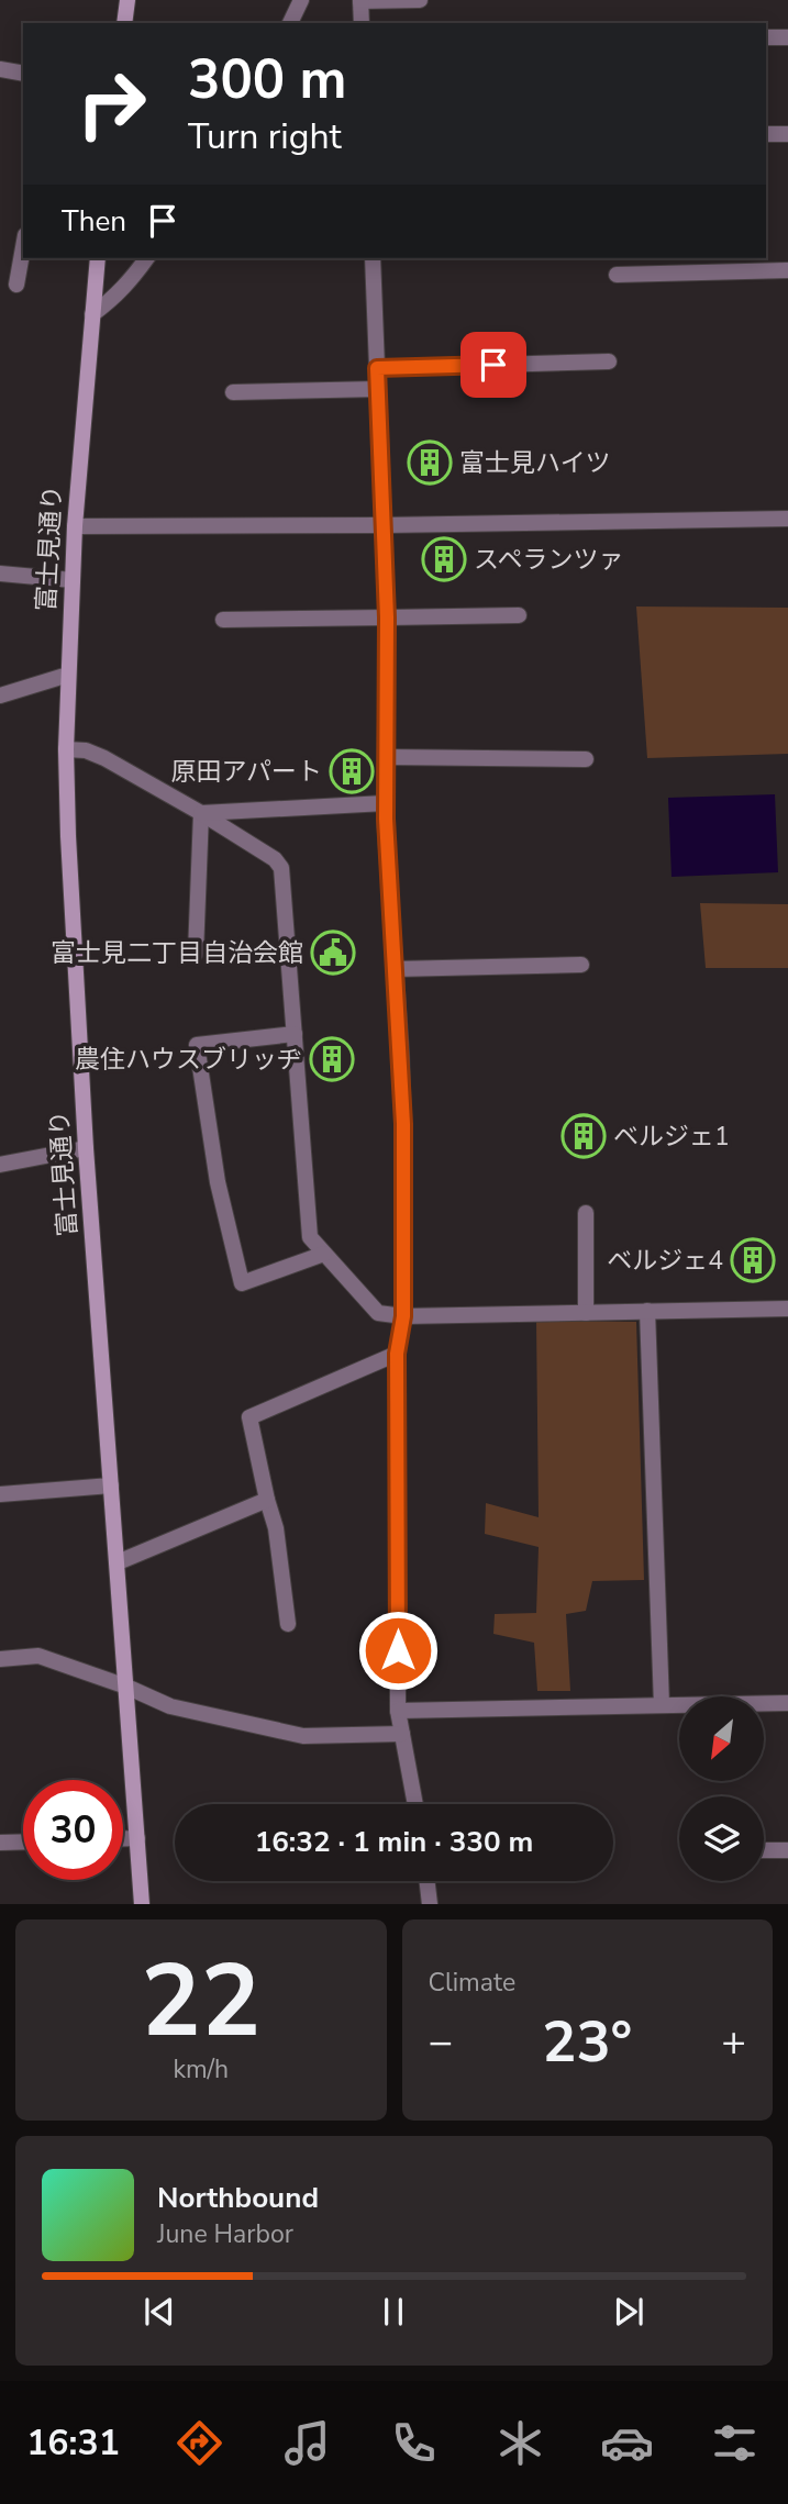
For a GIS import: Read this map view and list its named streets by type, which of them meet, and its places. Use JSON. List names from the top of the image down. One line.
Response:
{"streets":{"street":["富士見通り"]},"places":{"building":["富士見ハイツ","スペランツァ","原田アパート","農住ハウスブリッヂ","ベルジェ1","ベルジェ4"],"public building":["富士見二丁目自治会館"]},"north":"bottom left","page":{"turn":["300 m","Turn right"],"then":"Then","limit":"30","trip":"16:32 · 1 min · 330 m","tile":[["22","km/h"],"Climate"],"heat":["−","23°","+"],"song":["Northbound","June Harbor"],"tabs":"16:31"}}
